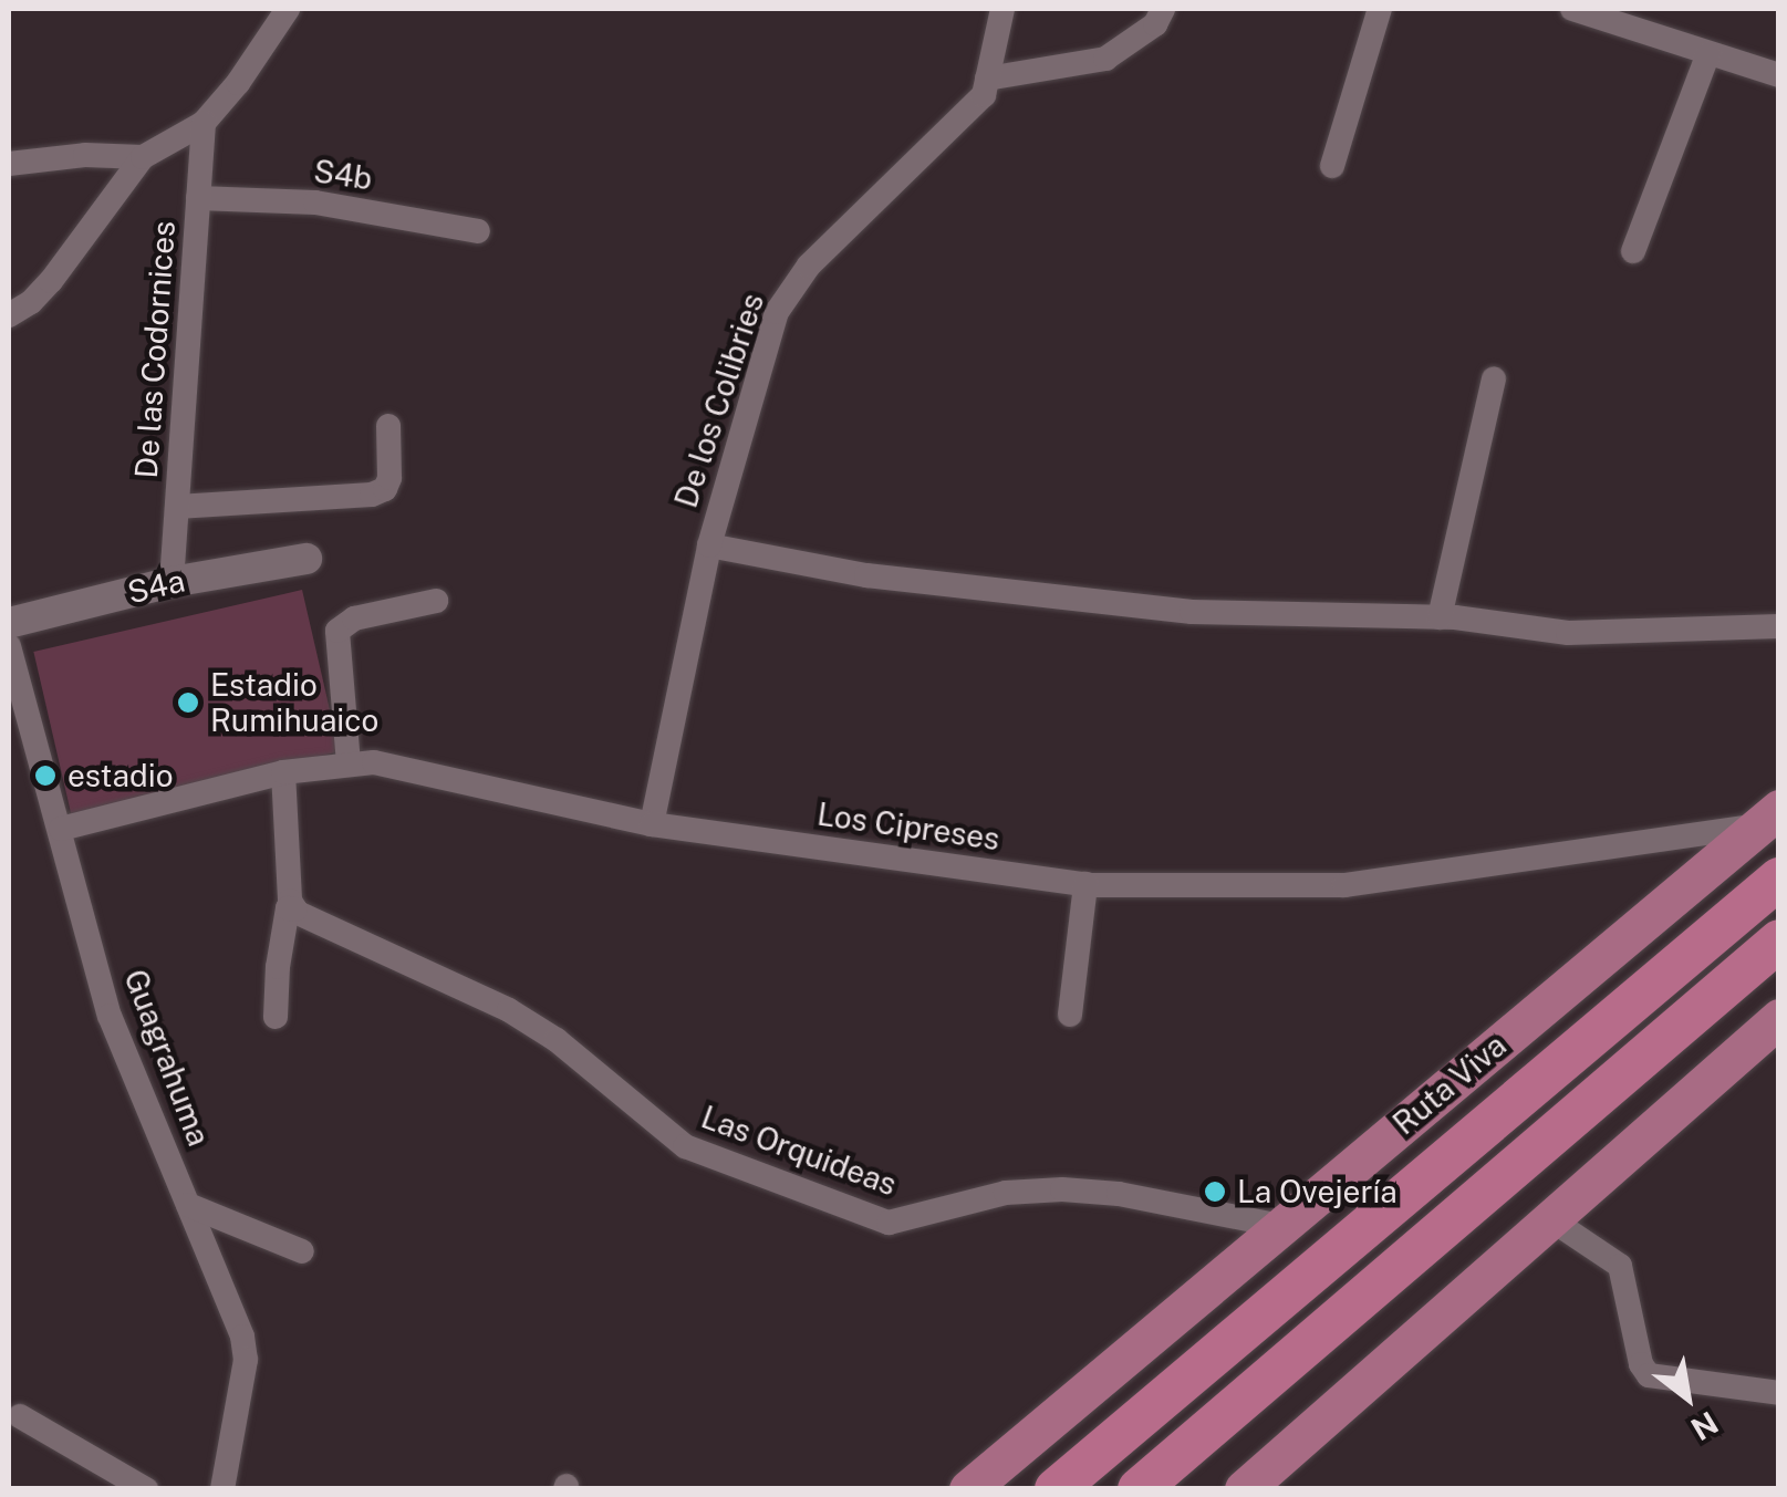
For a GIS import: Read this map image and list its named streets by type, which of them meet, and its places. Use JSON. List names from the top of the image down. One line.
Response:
{"streets":{"highway":["Ruta Viva"],"street":["S4b","De las Codornices","De los Colibries","S4a","Los Cipreses","Guagrahuma","Las Orquideas"]},"crossings":[["S4b","De las Codornices"],["De las Codornices","S4a"],["De los Colibries","Los Cipreses"],["Los Cipreses","Guagrahuma"],["Los Cipreses","Ruta Viva"],["Ruta Viva","Las Orquideas"]],"places":["Estadio Rumihuaico","estadio","La Ovejería"],"north":"bottom right"}
